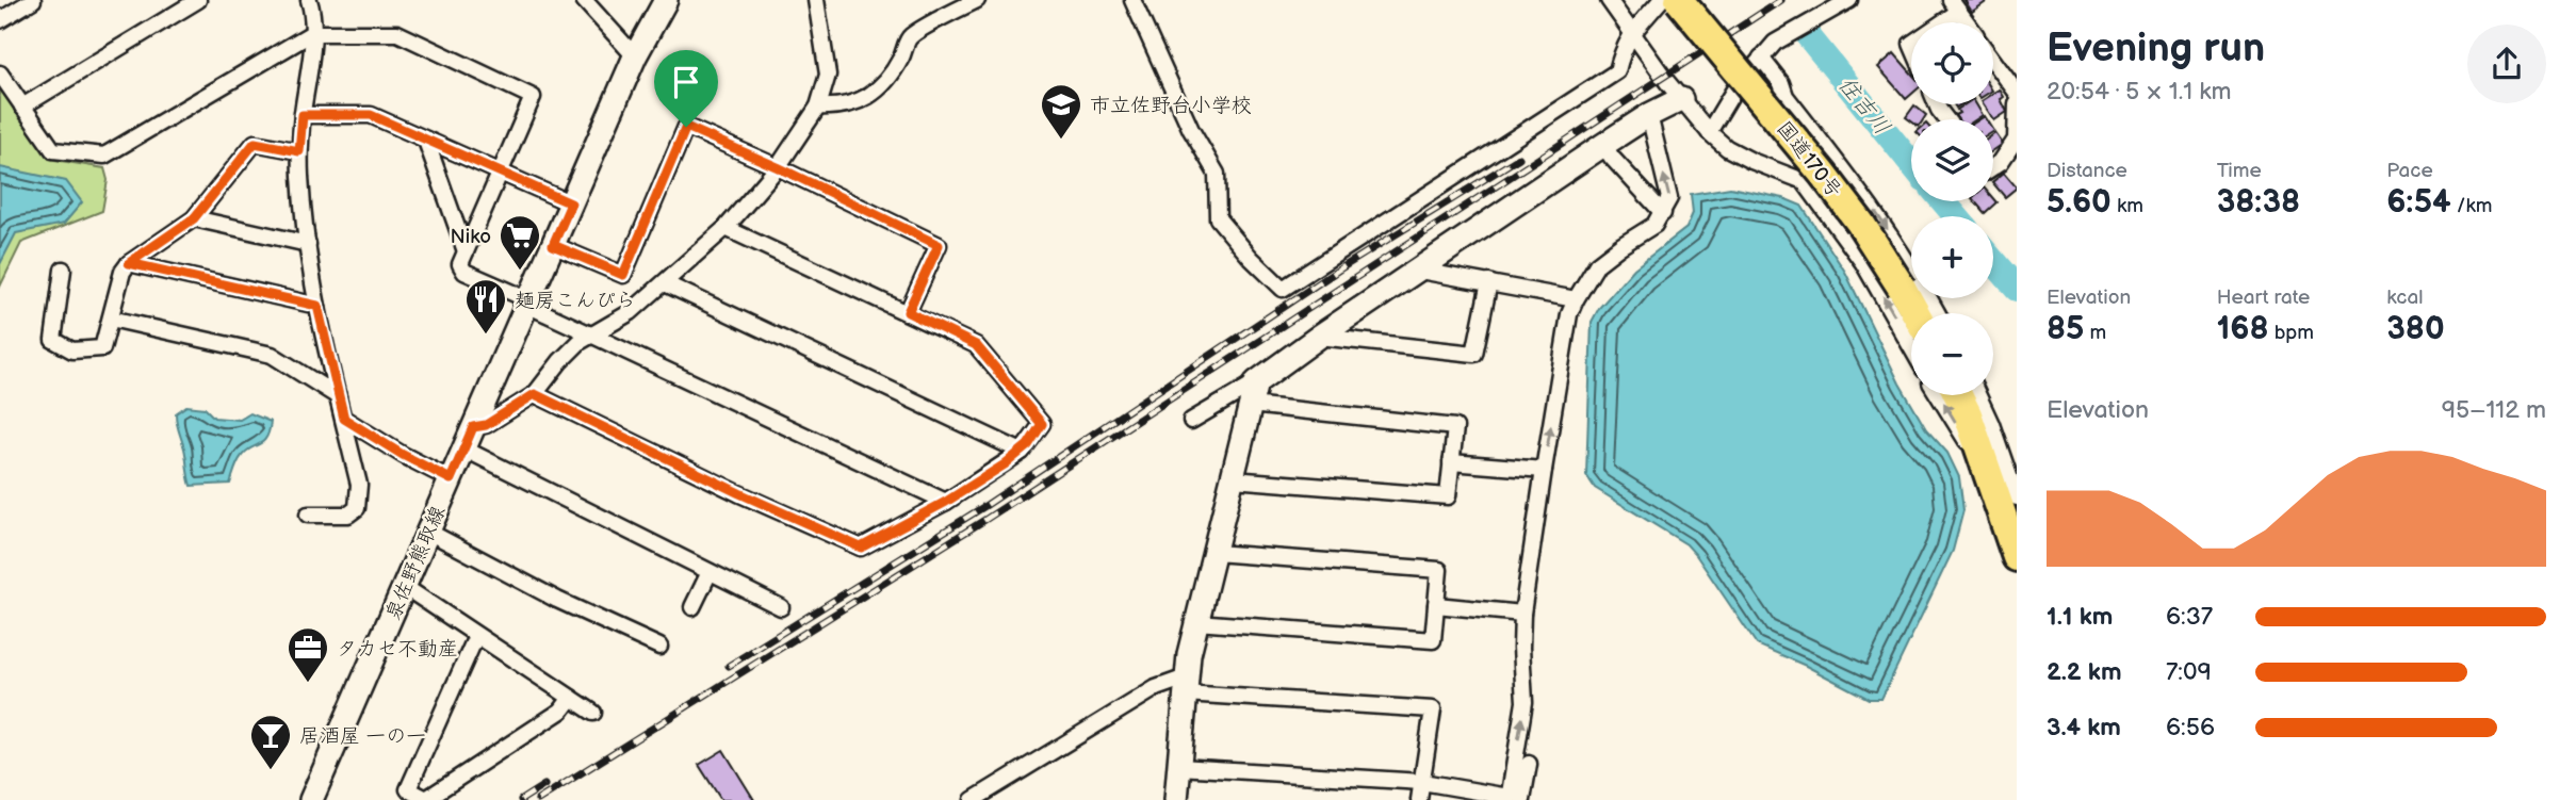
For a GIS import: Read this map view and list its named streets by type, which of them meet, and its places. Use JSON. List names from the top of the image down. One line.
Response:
{"streets":{"highway":["国道170号"],"street":["泉佐野熊取線"]},"water":["住吉川"],"places":{"school or university":["市立佐野台小学校"],"supermarket":["Niko"],"restaurant":["麺房こんぴら"],"office":["タカセ不動産"],"bar":["居酒屋 一の一"]},"page":{"heading":["Evening run","20:54 · 5 × 1.1 km"],"map_buttons":["+","−"],"stats":[["Distance","5.60 km"],["Time","38:38"],["Pace","6:54 /km"],["Elevation","85 m"],["Heart rate","168 bpm"],["kcal","380"]],"chart":["Elevation","95–112 m"],"list":[{"name":"1.1 km","note":"6:37"},{"name":"2.2 km","note":"7:09"},{"name":"3.4 km","note":"6:56"}]}}
